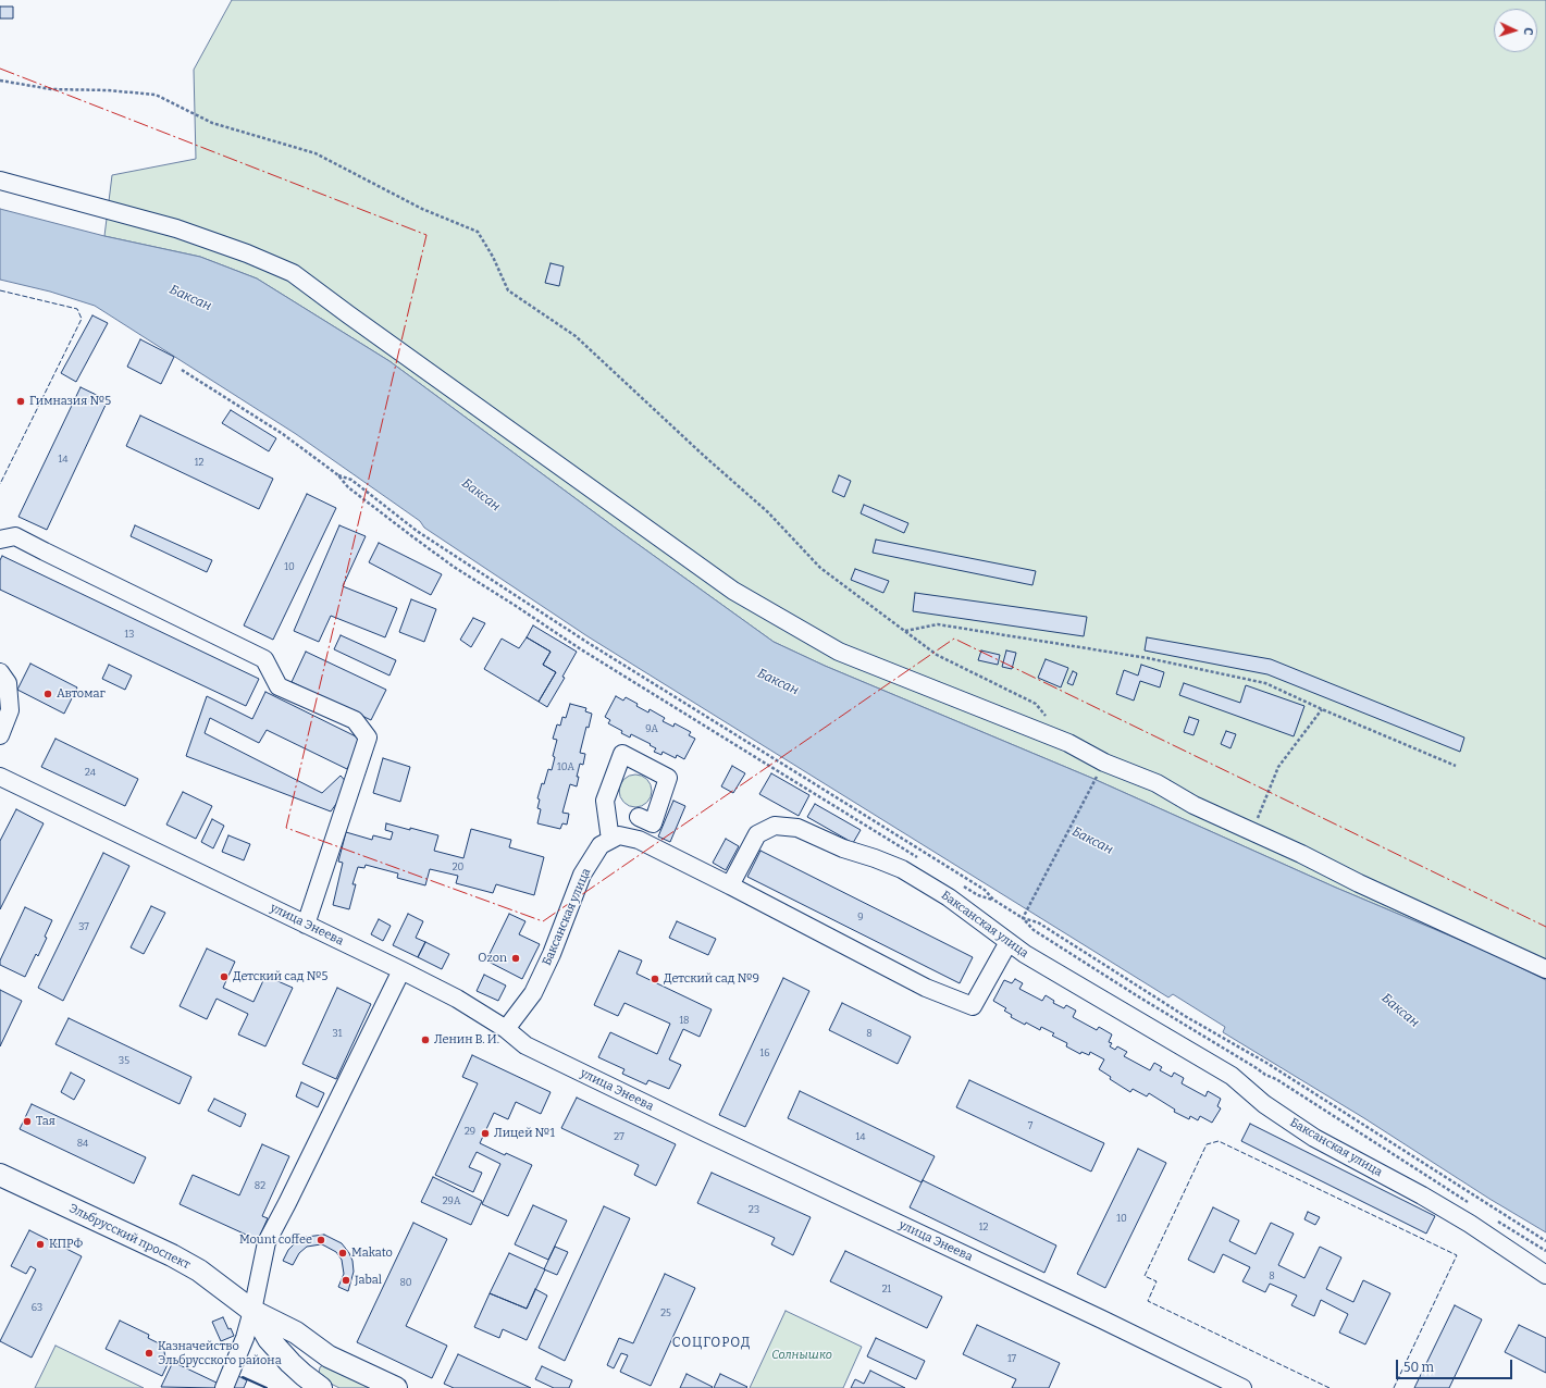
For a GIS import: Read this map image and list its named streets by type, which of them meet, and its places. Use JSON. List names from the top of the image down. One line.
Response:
{"streets":{"main road":["Эльбрусский проспект"],"street":["Баксанская улица","улица Энеева"]},"crossings":[["Баксанская улица","улица Энеева"]],"districts":["СОЦГОРОД"],"water":["Баксан"],"parks":["Солнышко"],"places":["Гимназия №5","Автомаг","Ozon","Детский сад №5","Детский сад №9","Ленин В. И.","Тая","Лицей №1","Mount coffee","КПРФ","Мakato","Jabal","Казначейство Эльбрусского района"],"house_numbers":["14","12","10","13","9А","10А","24","20","9","37","18","31","8","16","35","7","29","27","14","84","82","29А","23","10","12","8","80","21","63","25","17"],"scale_bar":"50 m","north":"right"}
